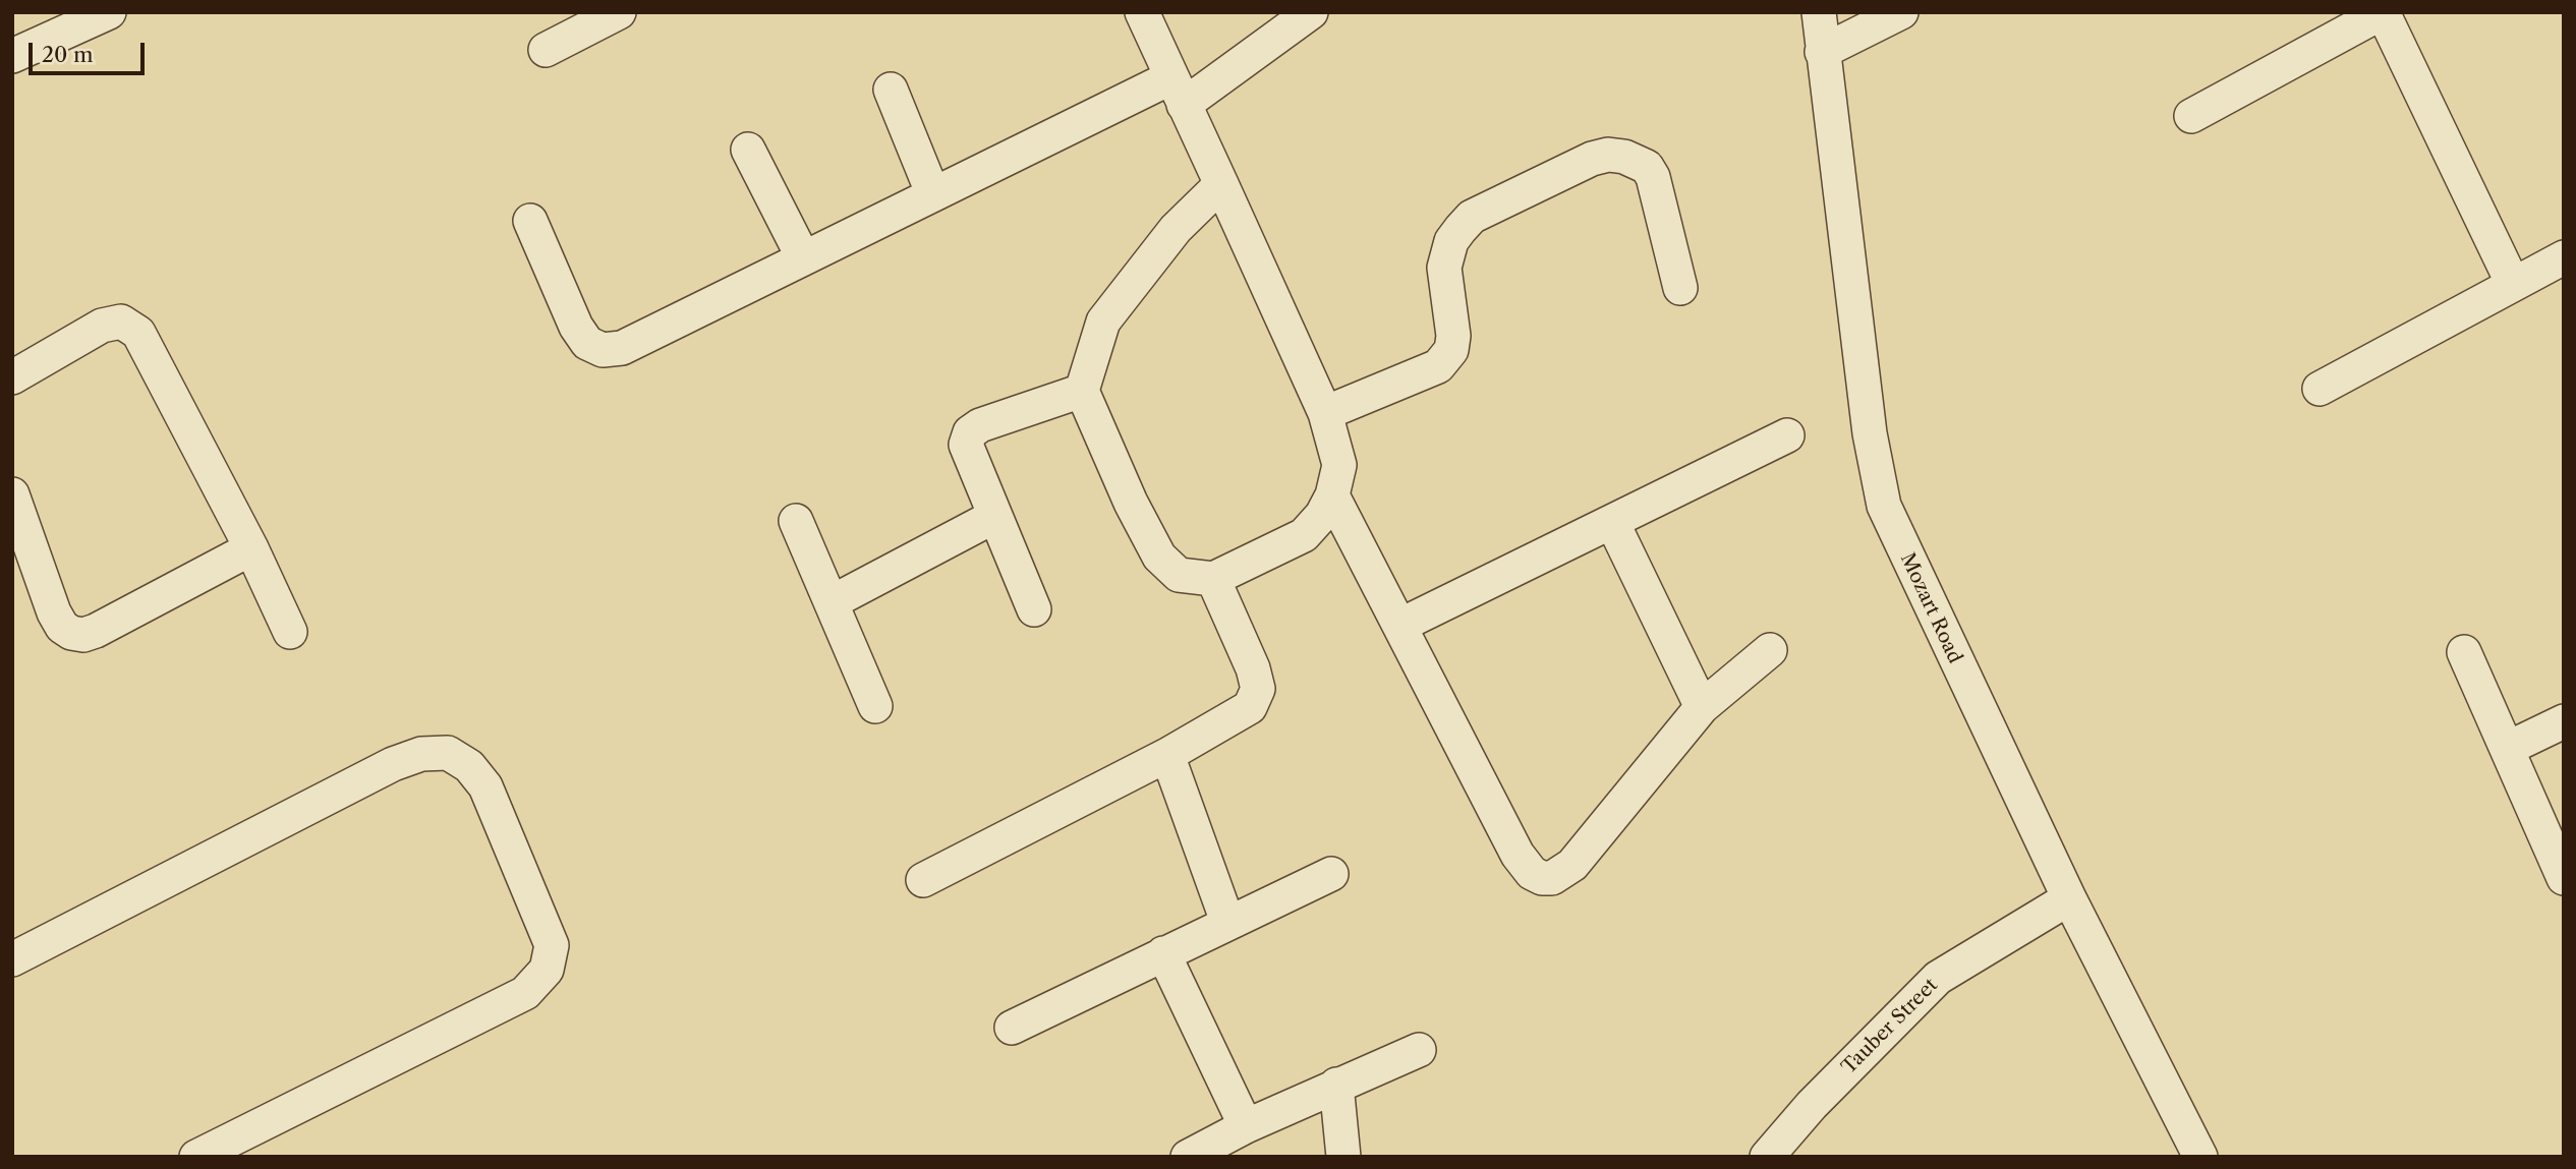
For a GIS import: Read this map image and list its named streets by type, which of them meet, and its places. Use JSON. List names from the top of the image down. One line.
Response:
{"streets":{"street":["Mozart Road","Tauber Street"]},"crossings":[["Mozart Road","Tauber Street"]],"scale_bar":"20 m"}
